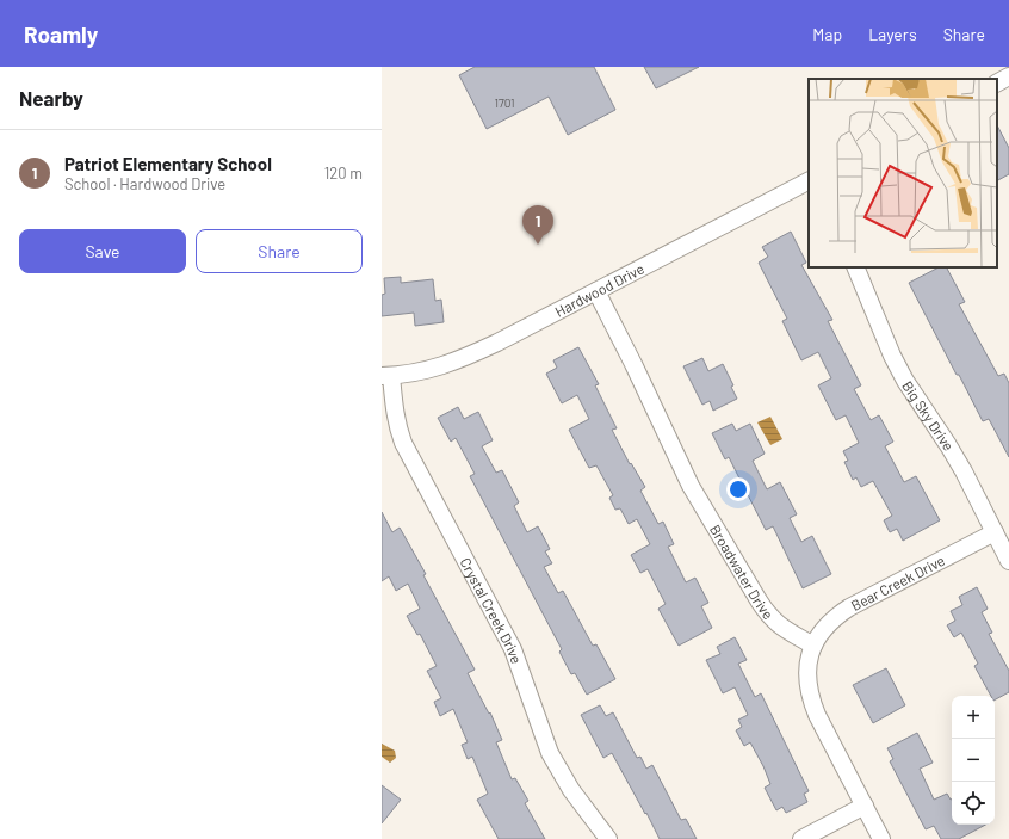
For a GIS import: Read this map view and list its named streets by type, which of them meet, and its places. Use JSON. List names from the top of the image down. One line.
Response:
{"streets":{"street":["Hardwood Drive","Big Sky Drive","Broadwater Drive","Bear Creek Drive","Crystal Creek Drive"]},"crossings":[["Hardwood Drive","Broadwater Drive"],["Hardwood Drive","Crystal Creek Drive"],["Big Sky Drive","Bear Creek Drive"],["Broadwater Drive","Bear Creek Drive"]],"house_numbers":["1701"],"page":{"header":"Roamly","nav":["Map","Layers","Share"],"heading":"Nearby","list":[{"mark":"1","name":"Patriot Elementary School","note":"School · Hardwood Drive","value":"120 m"}],"pins":"1","buttons":["Save","Share"],"map_buttons":["+","−"]}}
